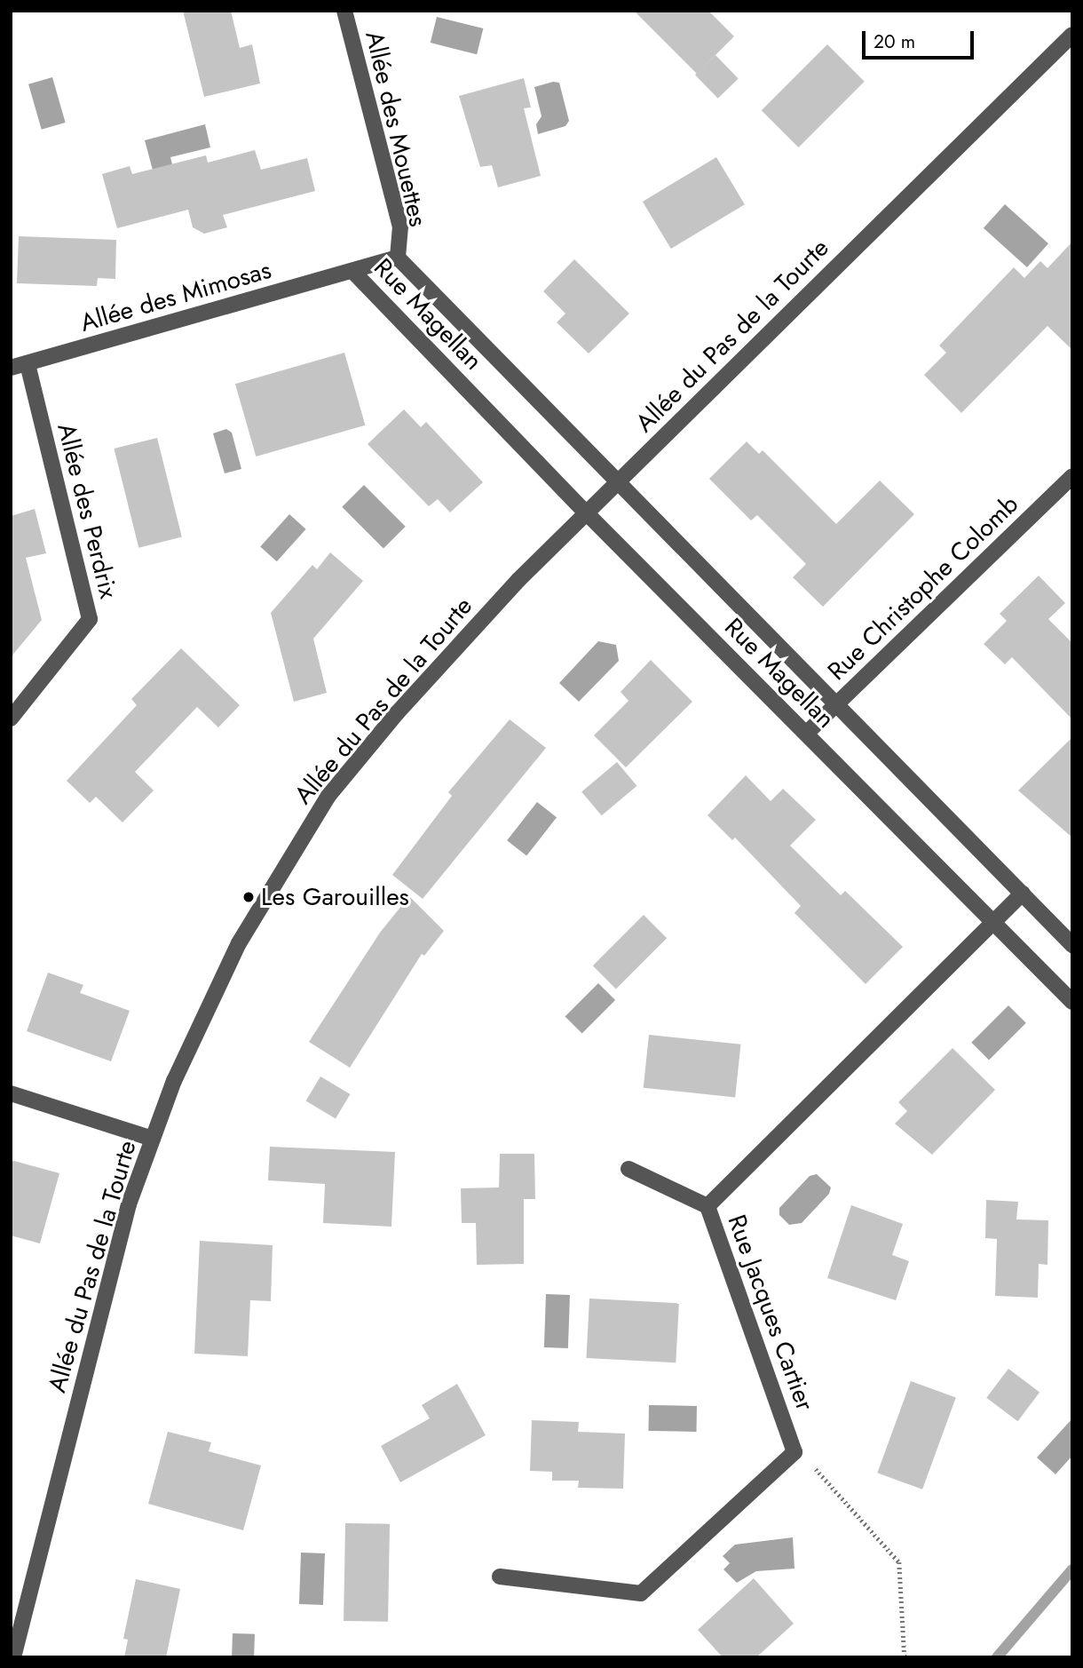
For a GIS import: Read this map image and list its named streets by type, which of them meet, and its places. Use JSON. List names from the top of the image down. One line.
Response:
{"streets":{"street":["Allée des Mouettes","Allée des Mimosas","Rue Magellan","Allée du Pas de la Tourte","Allée des Perdrix","Rue Christophe Colomb","Rue Jacques Cartier"]},"crossings":[["Allée des Mouettes","Rue Magellan"],["Allée des Mimosas","Rue Magellan"],["Allée des Mimosas","Allée des Perdrix"],["Rue Magellan","Allée du Pas de la Tourte"],["Rue Magellan","Rue Christophe Colomb"],["Rue Magellan","Rue Jacques Cartier"]],"places":["Les Garouilles"],"scale_bar":"20 m"}
